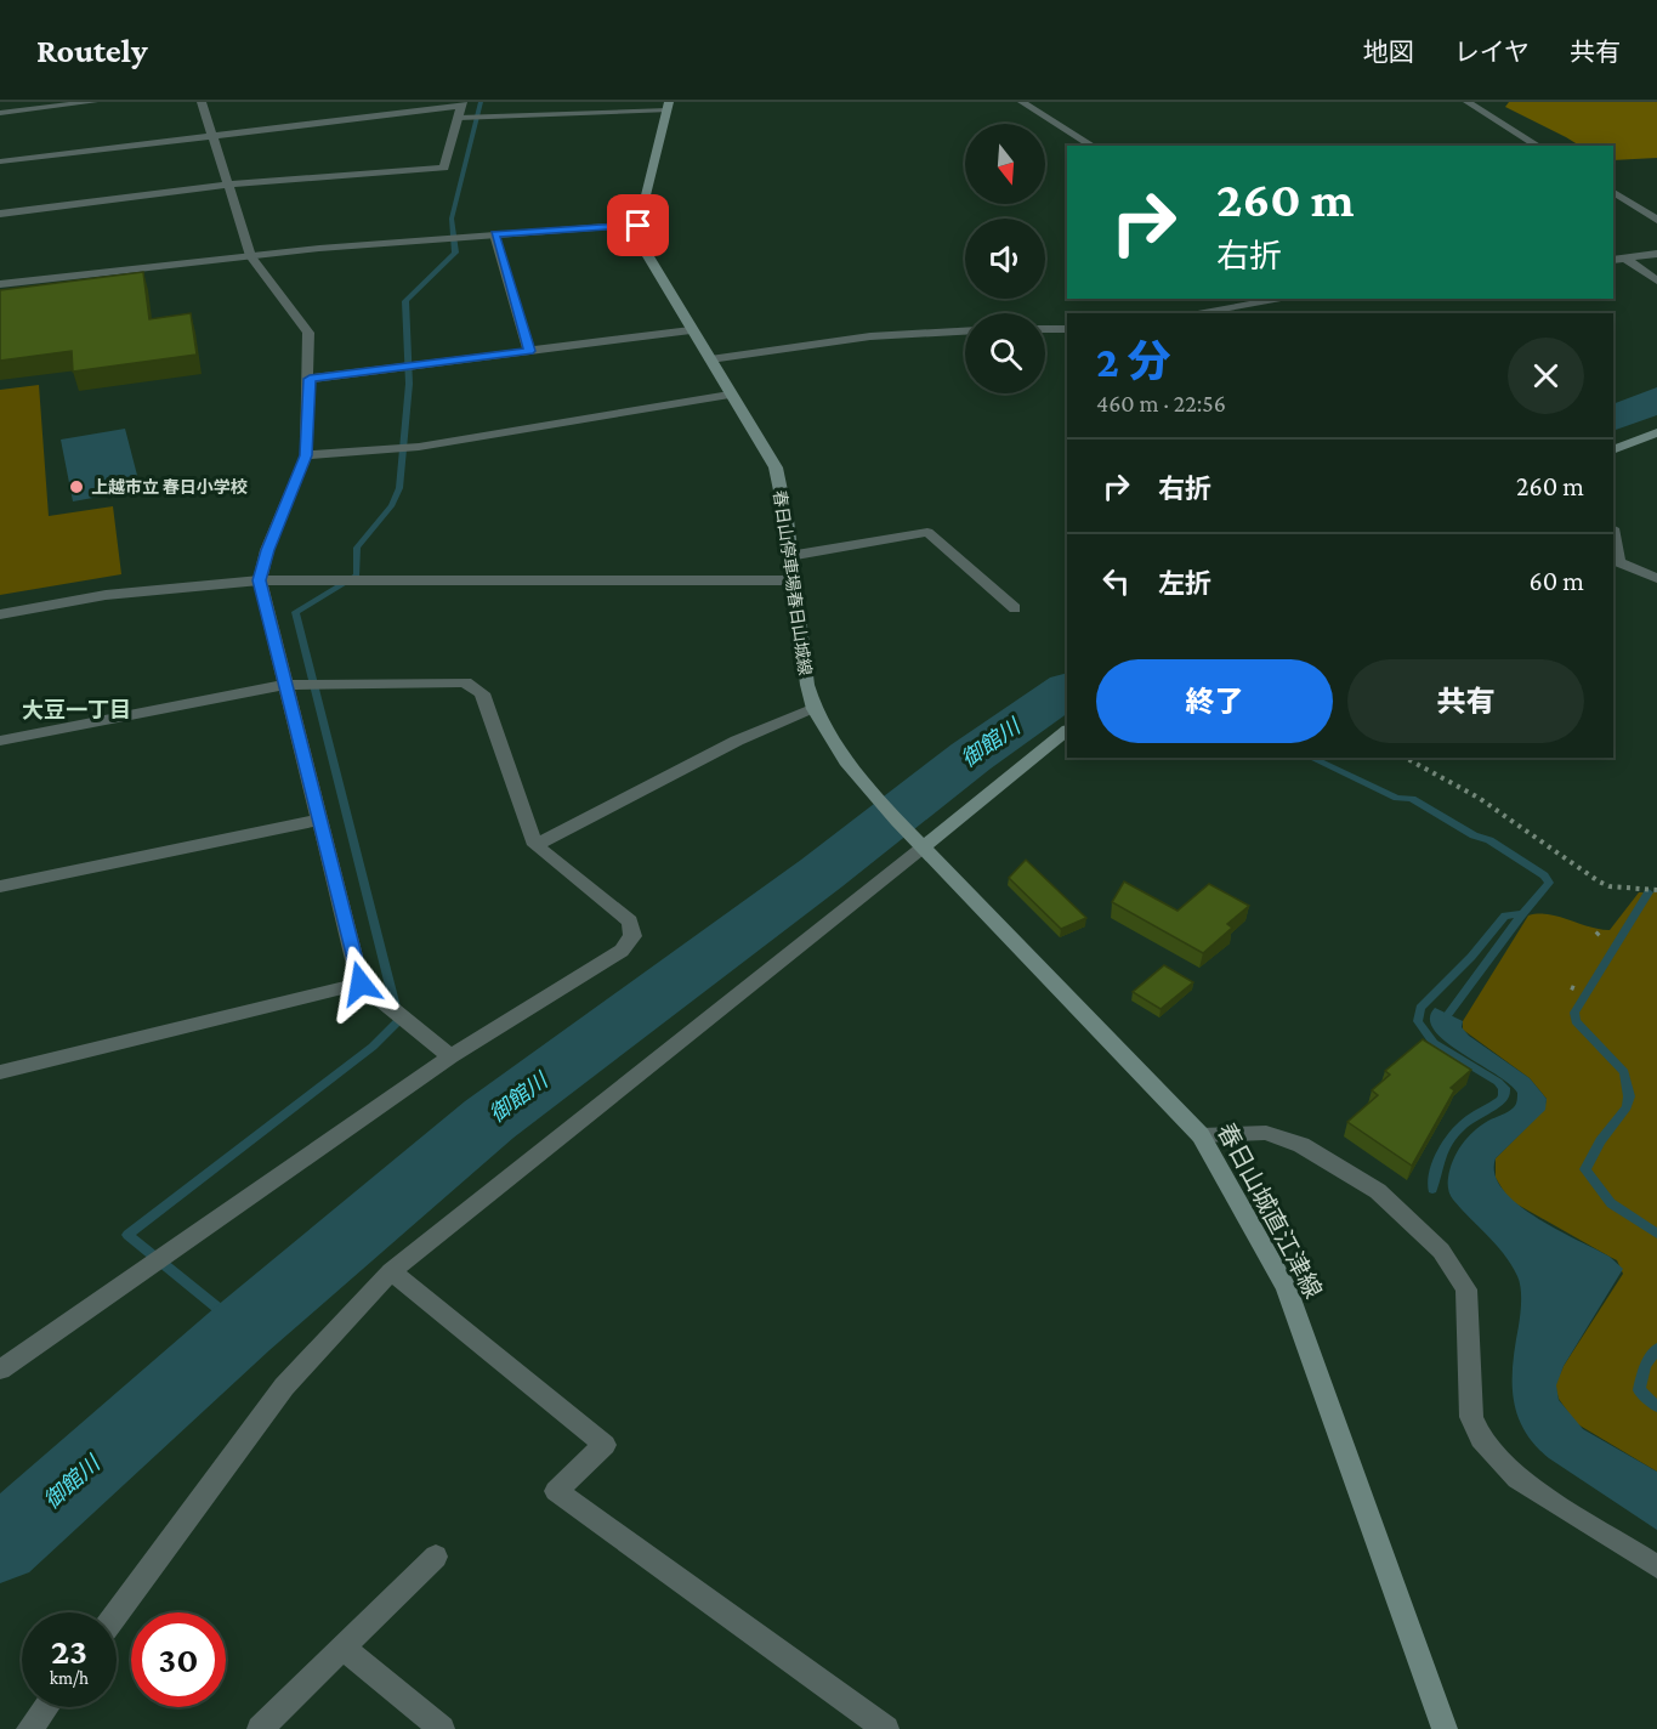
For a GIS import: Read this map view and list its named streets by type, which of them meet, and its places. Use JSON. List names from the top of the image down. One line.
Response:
{"streets":{"main road":["春日山停車場春日山城線","春日山城直江津線"]},"crossings":[["春日山停車場春日山城線","春日山城直江津線"]],"districts":["大豆一丁目"],"water":["御館川"],"places":["上越市立 春日小学校"],"north":"bottom","page":{"header":"Routely","nav":["地図","レイヤ","共有"],"turn":["260 m","右折"],"heading":["2 分","460 m · 22:56"],"list":[{"name":"右折","value":"260 m"},{"name":"左折","value":"60 m"}],"buttons":["終了","共有"],"speed":"23 km/h","limit":"30"}}
